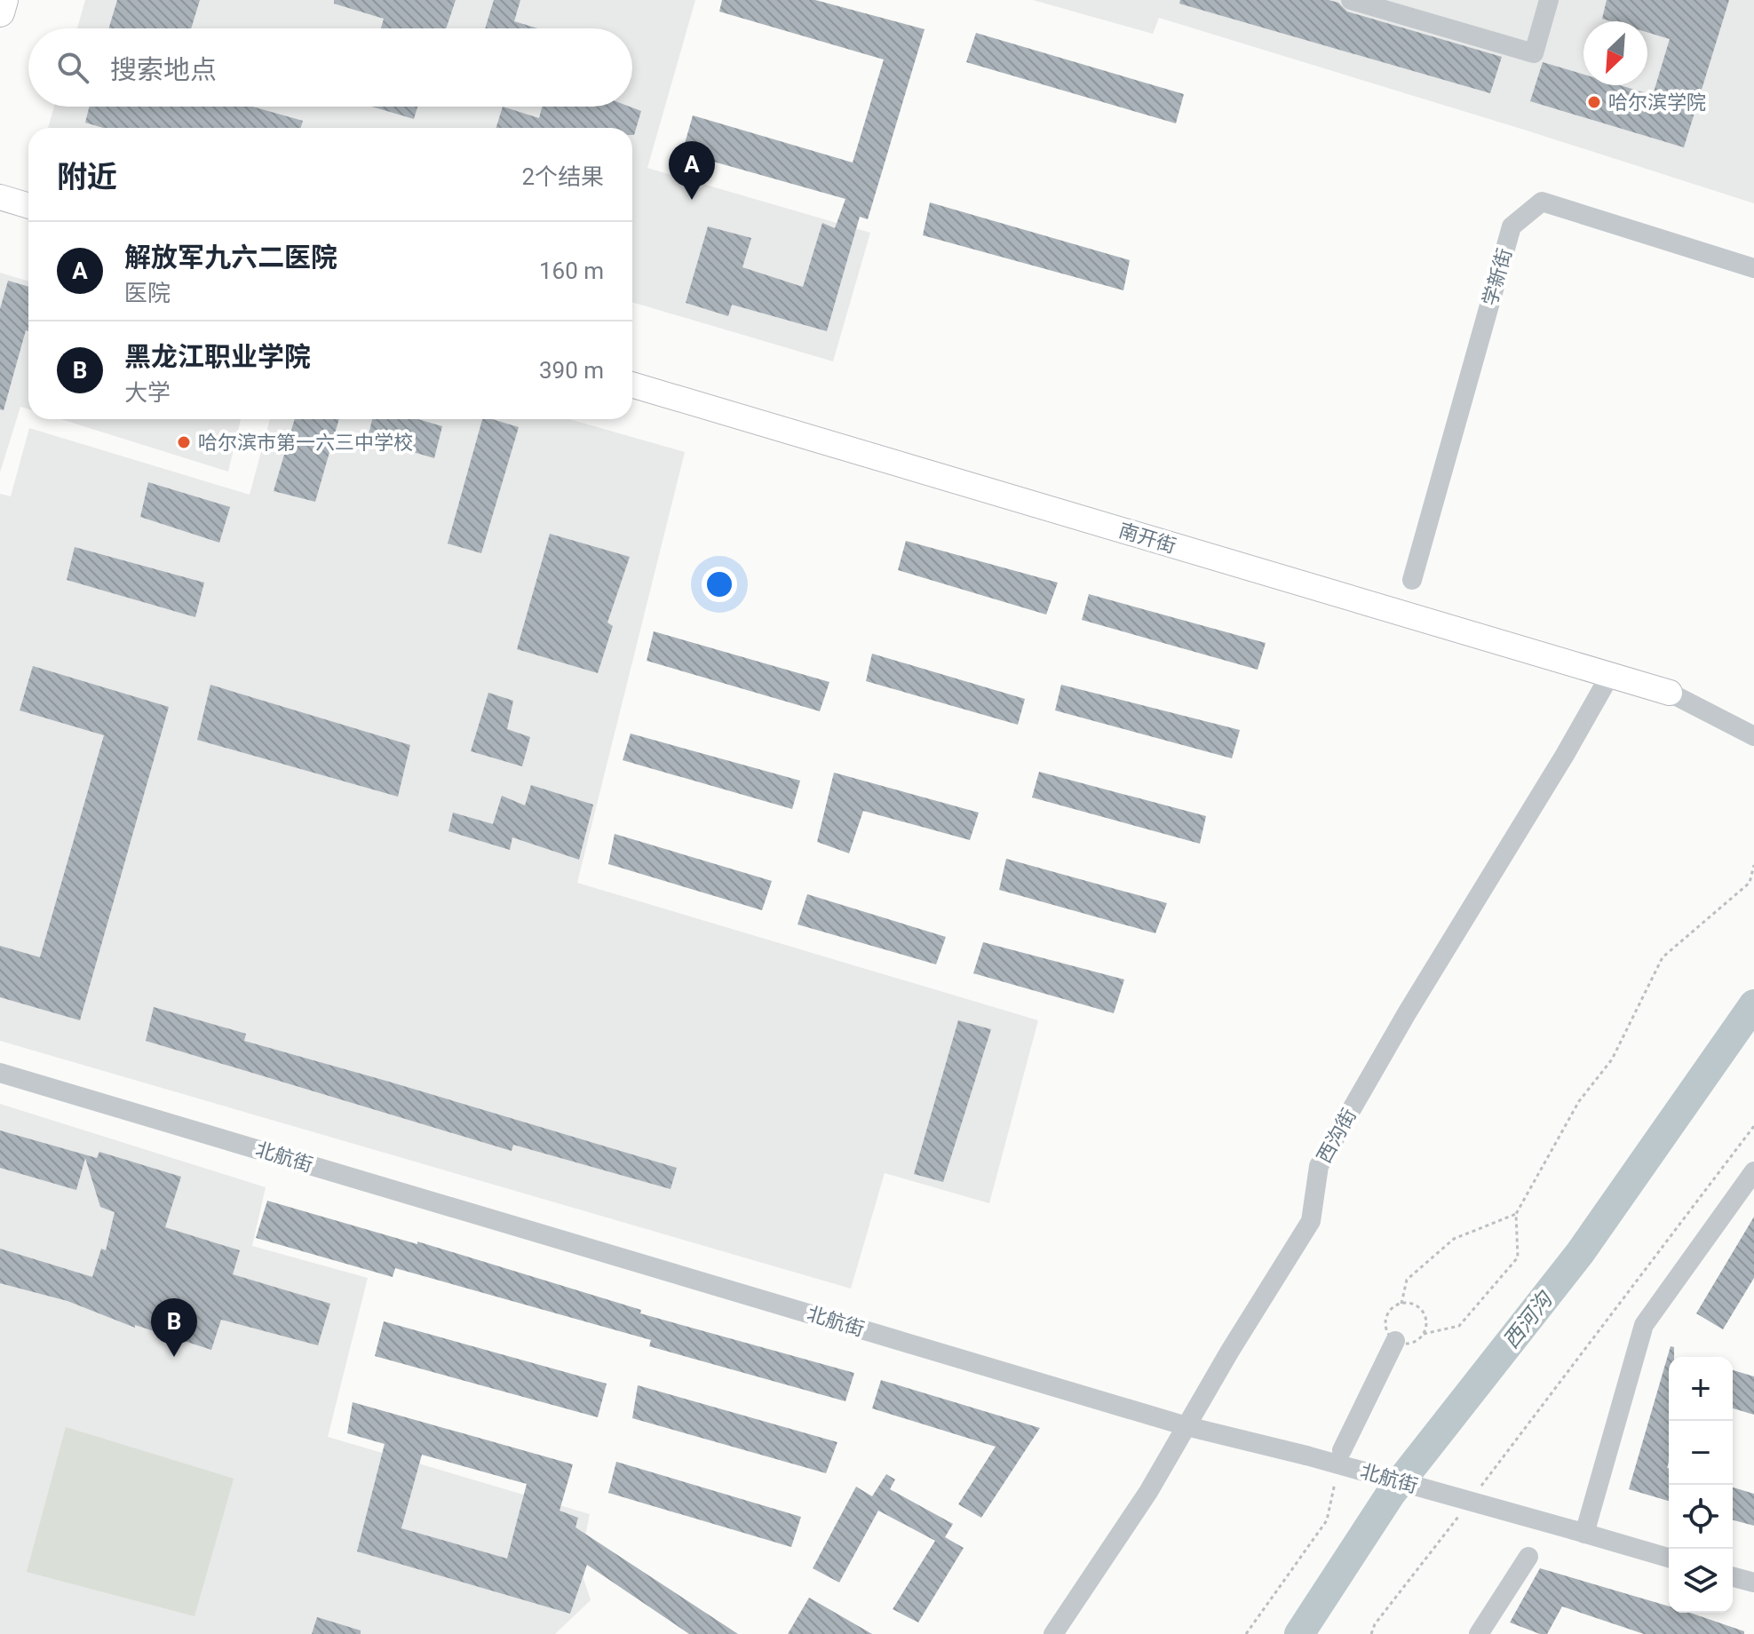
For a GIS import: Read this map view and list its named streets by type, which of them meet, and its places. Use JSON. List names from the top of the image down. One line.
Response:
{"streets":{"main road":["南开街"],"street":["学新街","西沟街","北航街"]},"crossings":[["南开街","西沟街"],["西沟街","北航街"]],"water":["西河沟"],"places":["哈尔滨学院","哈尔滨市第一六三中学校"],"north":"bottom left","page":{"search":"搜索地点","heading":["附近","2个结果"],"pins":["A","B"],"list":[{"mark":"A","name":"解放军九六二医院","note":"医院","value":"160 m"},{"mark":"B","name":"黑龙江职业学院","note":"大学","value":"390 m"}],"map_buttons":["+","−"]}}
